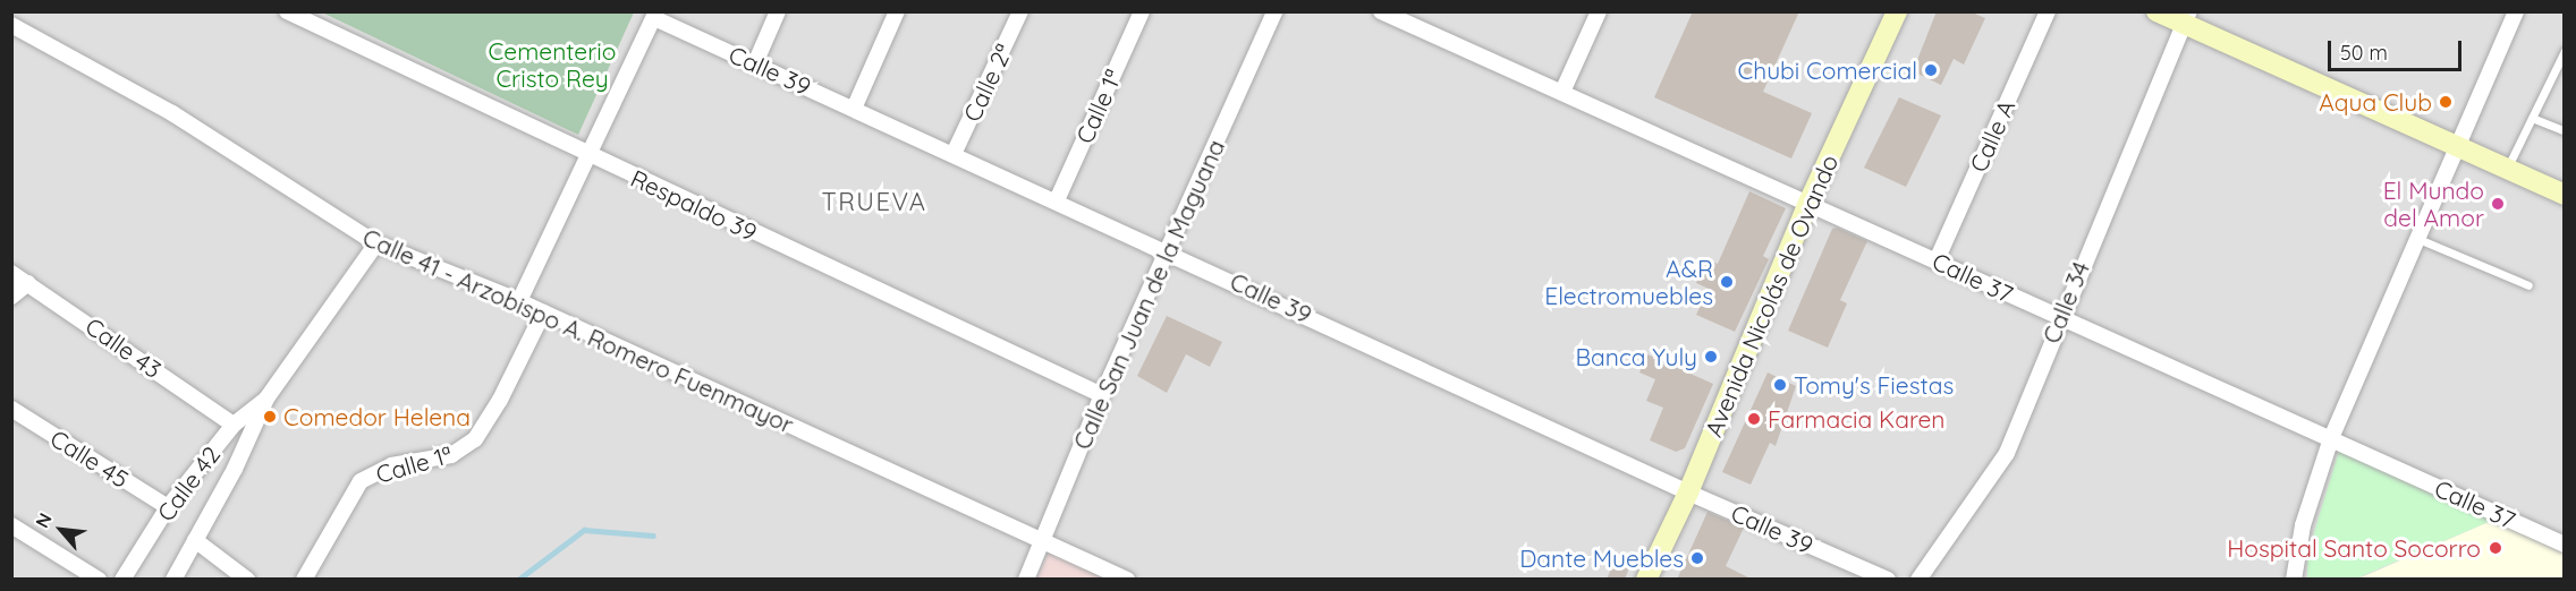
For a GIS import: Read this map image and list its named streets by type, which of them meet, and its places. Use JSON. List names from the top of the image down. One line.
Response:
{"streets":{"street":["Calle 39","Calle 2ª","Calle 1ª","Calle A","Respaldo 39","Calle 37","Calle San Juan de la Maguana","Avenida Nicolás de Ovando","Calle 34","Calle 41 - Arzobispo A. Romero Fuenmayor","Calle 43","Calle 45","Calle 42"]},"crossings":[["Calle 39","Calle 2ª"],["Calle 39","Calle 1ª"],["Calle 39","Calle San Juan de la Maguana"],["Calle 39","Avenida Nicolás de Ovando"],["Calle 1ª","Calle 41 - Arzobispo A. Romero Fuenmayor"],["Calle A","Calle 37"],["Respaldo 39","Calle San Juan de la Maguana"],["Calle 37","Avenida Nicolás de Ovando"],["Calle 37","Calle 34"],["Calle San Juan de la Maguana","Calle 41 - Arzobispo A. Romero Fuenmayor"],["Calle 43","Calle 42"],["Calle 45","Calle 42"]],"districts":["TRUEVA"],"parks":["Cementerio Cristo Rey"],"places":["Chubi Comercial","Aqua Club","El Mundo del Amor","A&R Electromuebles","Banca Yuly","Tomy's Fiestas","Comedor Helena","Farmacia Karen","Hospital Santo Socorro","Dante Muebles"],"scale_bar":"50 m","north":"top left"}
